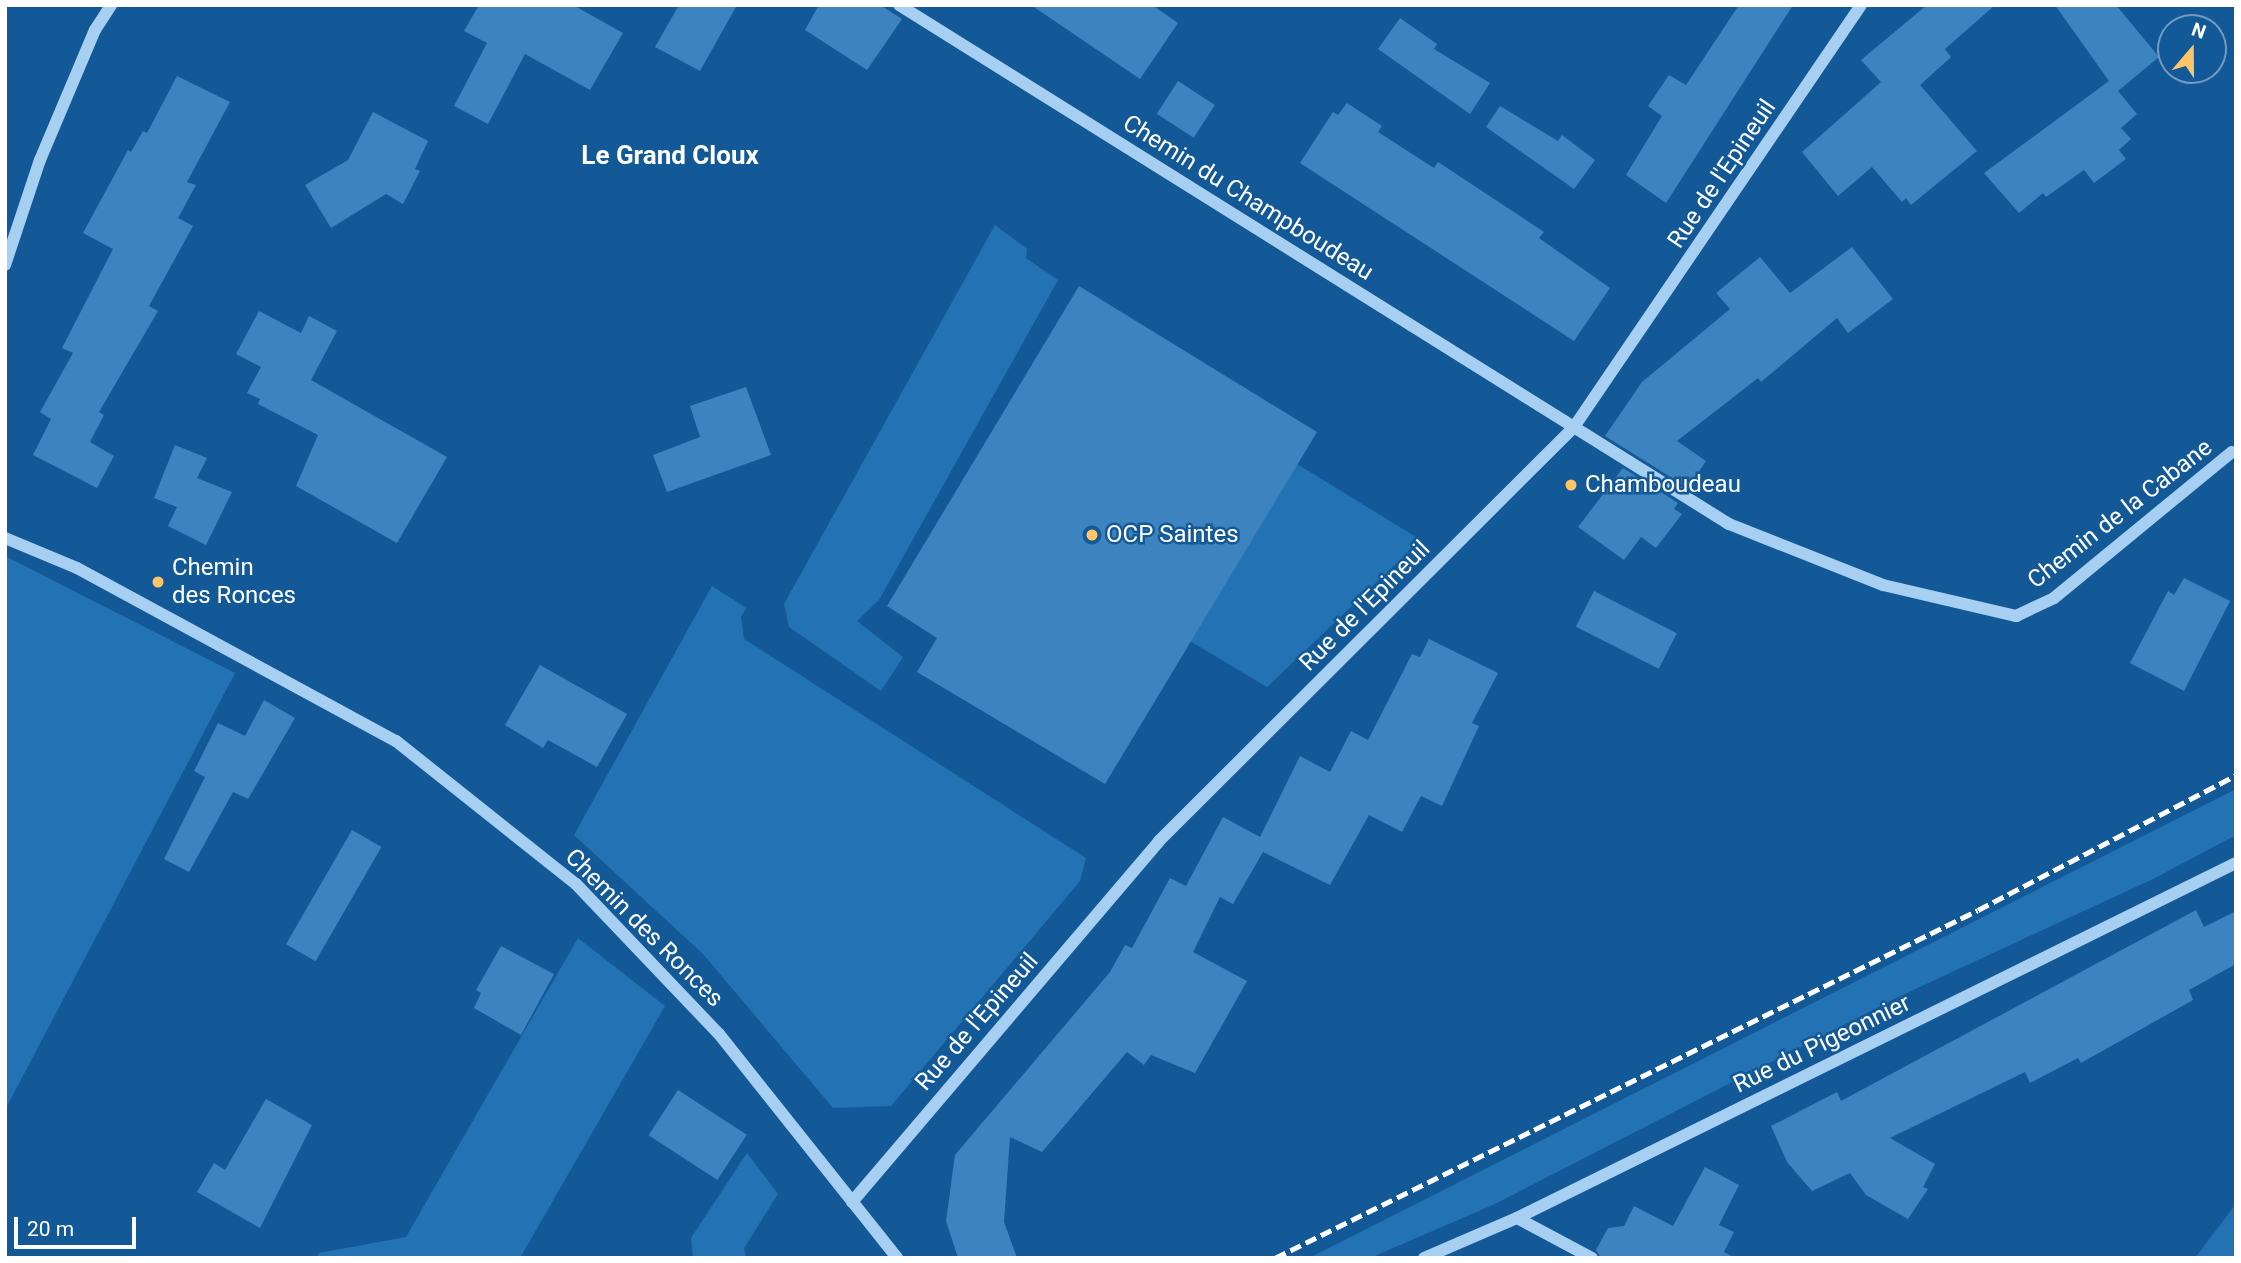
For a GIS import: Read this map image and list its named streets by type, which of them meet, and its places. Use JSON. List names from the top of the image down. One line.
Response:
{"streets":{"street":["Rue de l'Epineuil","Chemin du Champboudeau","Chemin de la Cabane","Chemin des Ronces","Rue du Pigeonnier"]},"crossings":[["Rue de l'Epineuil","Chemin du Champboudeau"],["Rue de l'Epineuil","Chemin de la Cabane"],["Rue de l'Epineuil","Chemin des Ronces"],["Chemin du Champboudeau","Chemin de la Cabane"]],"districts":["Le Grand Cloux"],"places":["Chamboudeau","OCP Saintes","Chemin des Ronces"],"scale_bar":"20 m","north":"top"}
